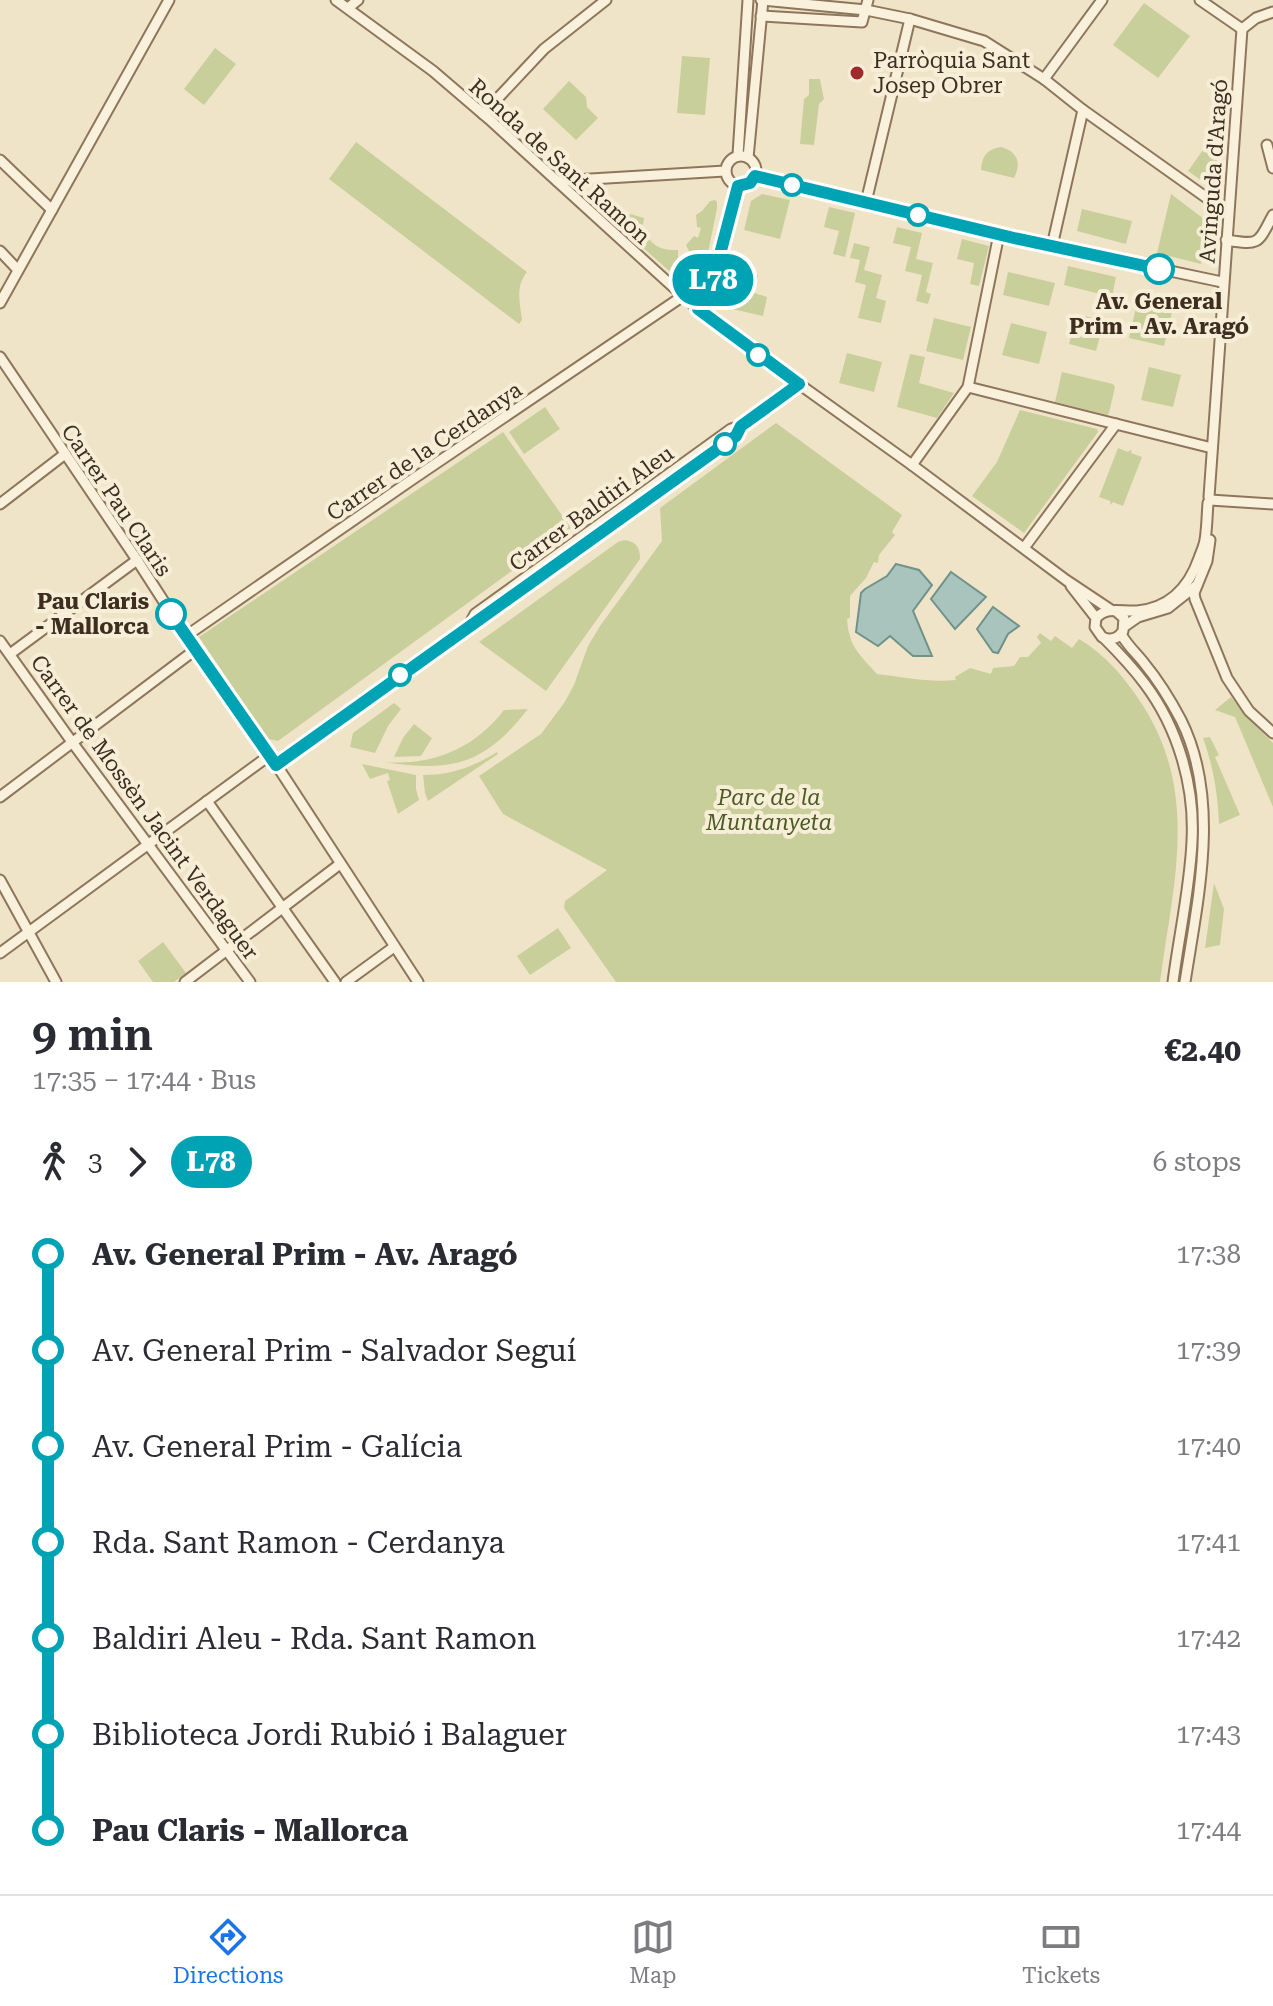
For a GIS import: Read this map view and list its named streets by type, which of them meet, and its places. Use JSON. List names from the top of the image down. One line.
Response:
{"streets":{"street":["Ronda de Sant Ramon","Avinguda d'Aragó","Carrer de la Cerdanya","Carrer Pau Claris","Carrer Baldiri Aleu","Carrer de Mossèn Jacint Verdaguer"]},"crossings":[["Ronda de Sant Ramon","Avinguda d'Aragó"],["Ronda de Sant Ramon","Carrer de la Cerdanya"],["Ronda de Sant Ramon","Carrer Baldiri Aleu"],["Carrer de la Cerdanya","Carrer Pau Claris"],["Carrer Pau Claris","Carrer Baldiri Aleu"]],"parks":["Parc de la Muntanyeta"],"places":["Parròquia Sant Josep Obrer","Av. General Prim - Av. Aragó","Pau Claris - Mallorca"],"lines":["bus line L78"],"page":{"on_map":"L78","heading":["9 min","17:35 – 17:44 · Bus","€2.40"],"legs":["3","L78","6 stops"],"list":[{"name":"Av. General Prim - Av. Aragó","value":"17:38"},{"name":"Av. General Prim - Salvador Seguí","value":"17:39"},{"name":"Av. General Prim - Galícia","value":"17:40"},{"name":"Rda. Sant Ramon - Cerdanya","value":"17:41"},{"name":"Baldiri Aleu - Rda. Sant Ramon","value":"17:42"},{"name":"Biblioteca Jordi Rubió i Balaguer","value":"17:43"},{"name":"Pau Claris - Mallorca","value":"17:44"}],"tabs":["Directions","Map","Tickets"]}}
